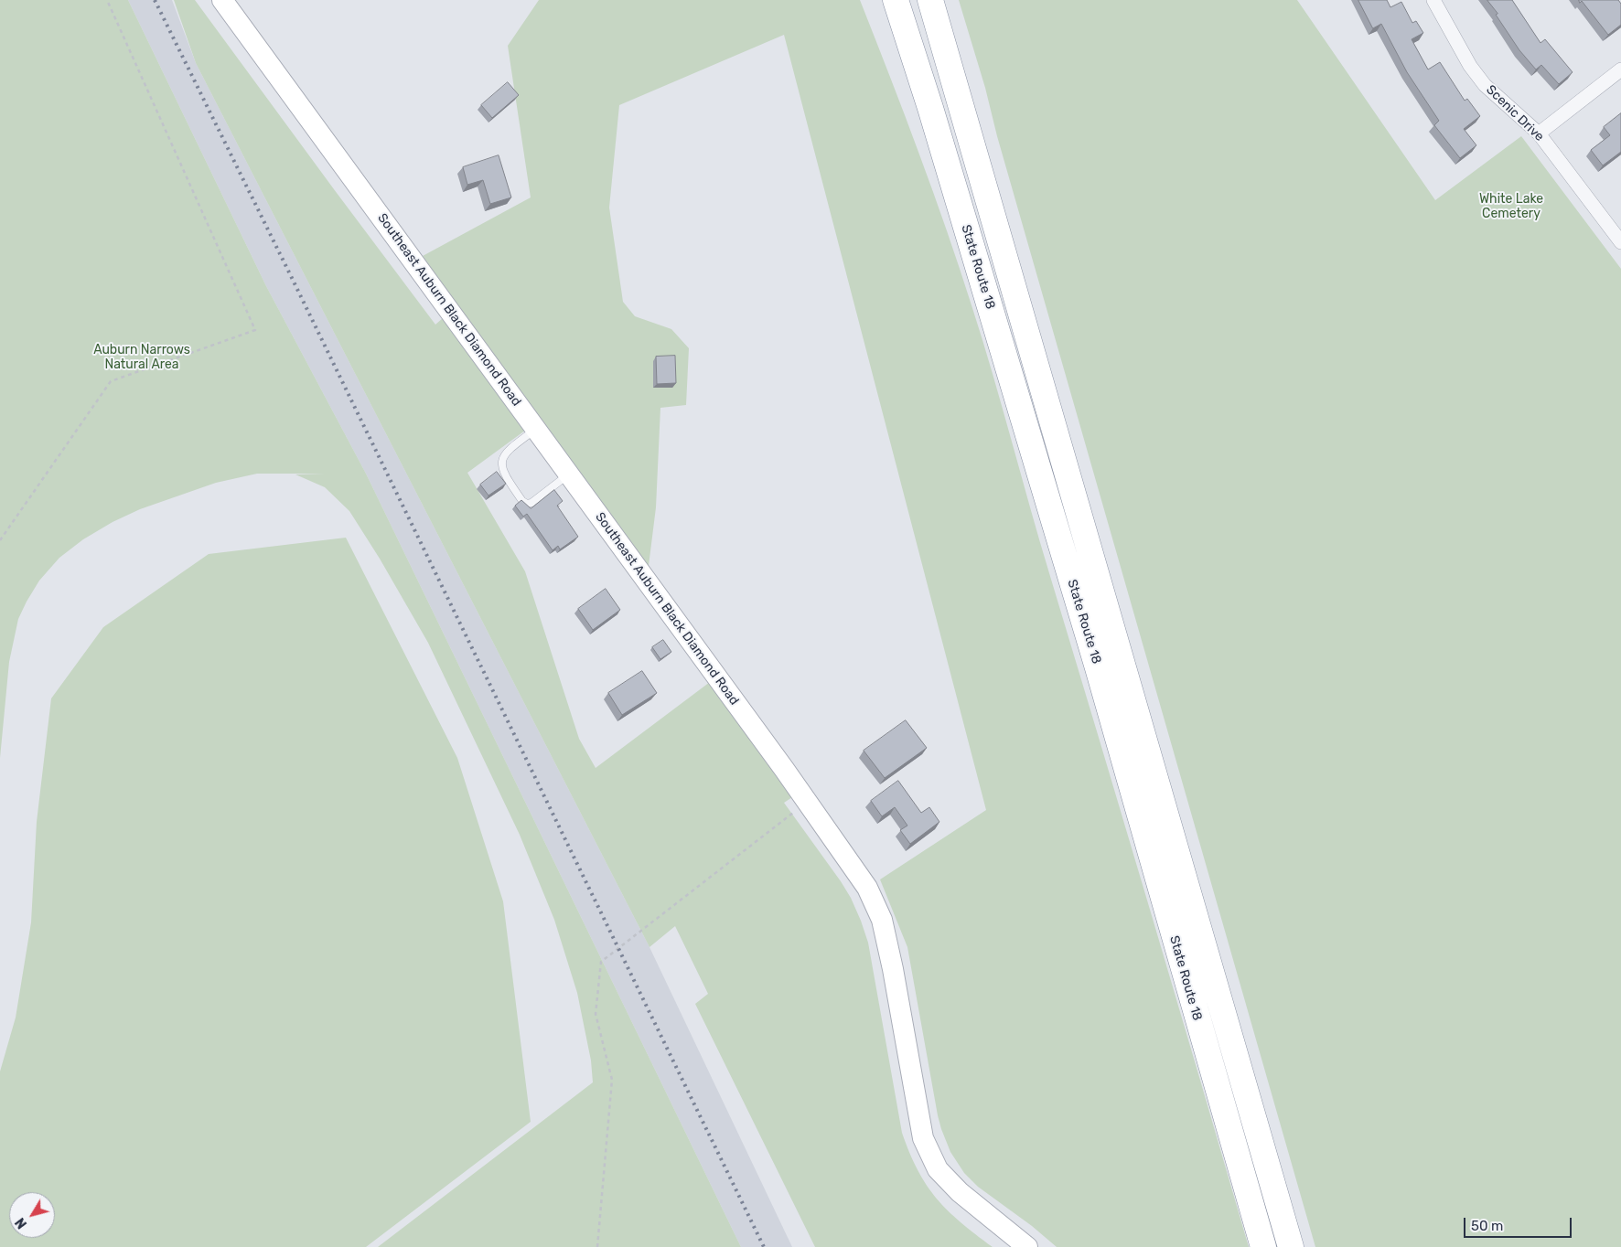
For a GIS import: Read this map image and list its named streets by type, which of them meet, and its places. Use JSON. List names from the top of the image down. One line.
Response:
{"streets":{"highway":["State Route 18"],"main road":["Southeast Auburn Black Diamond Road"],"street":["Scenic Drive"]},"parks":["White Lake Cemetery","Auburn Narrows Natural Area"],"scale_bar":"50 m","north":"bottom left"}
